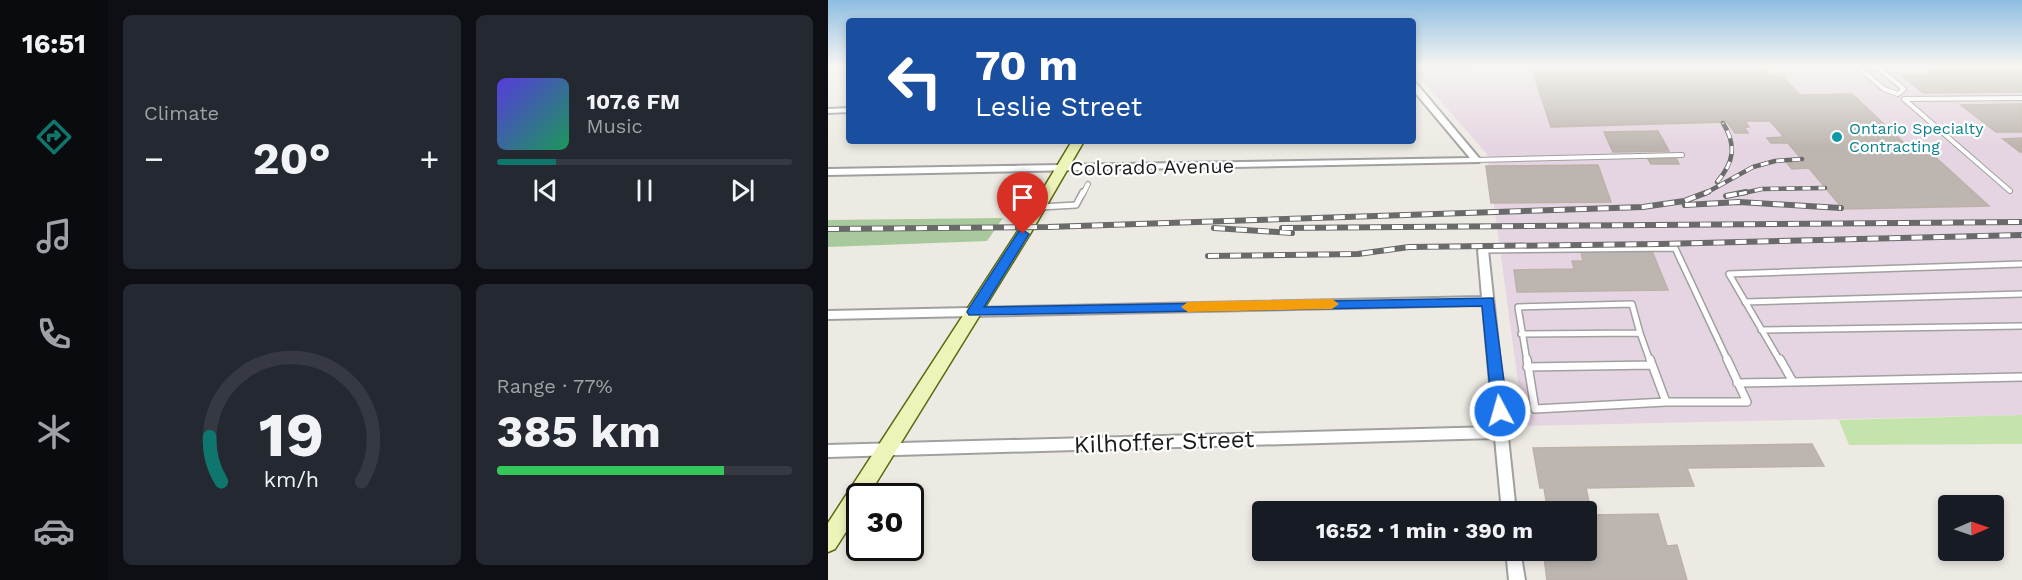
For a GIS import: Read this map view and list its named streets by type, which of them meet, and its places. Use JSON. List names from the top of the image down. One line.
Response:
{"streets":{"street":["Colorado Avenue","Kilhoffer Street"]},"places":["Ontario Specialty Contracting"],"north":"right","page":{"tabs":"16:51","tile":["Climate",["Range · 77%","385 km"]],"turn":["70 m","Leslie Street"],"song":["107.6 FM","Music"],"heat":["−","20°","+"],"limit":"30","trip":"16:52 · 1 min · 390 m","gauge":["19","km/h"]}}
